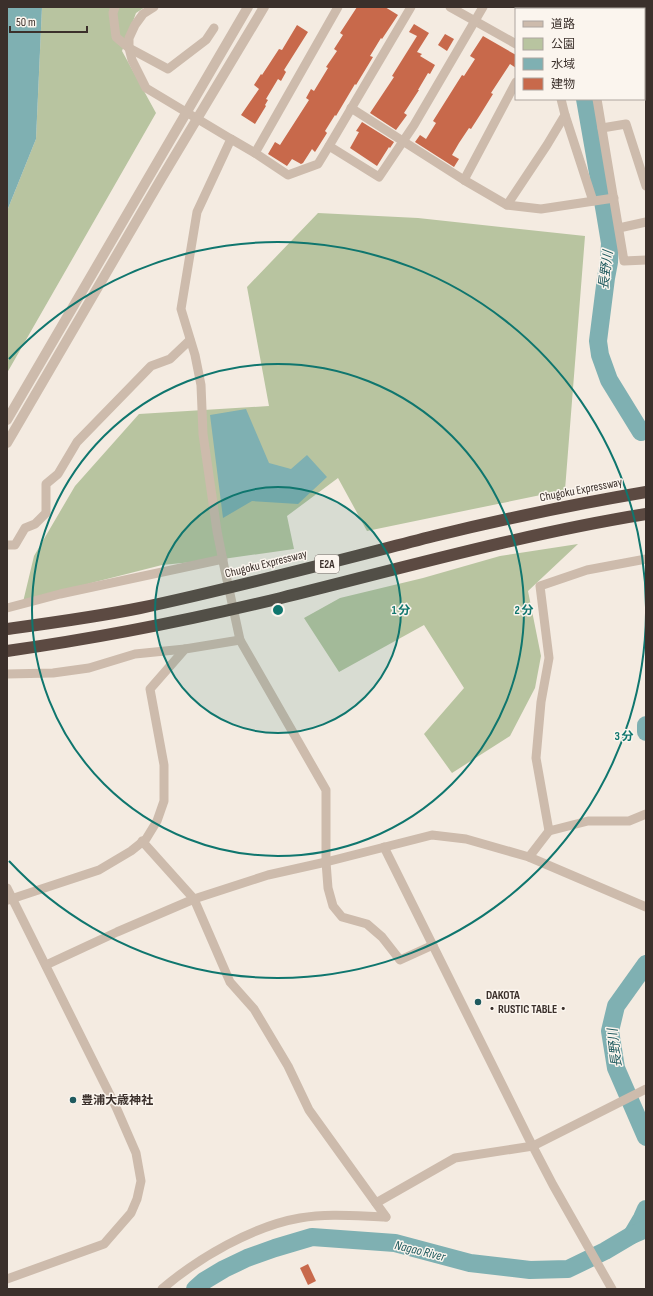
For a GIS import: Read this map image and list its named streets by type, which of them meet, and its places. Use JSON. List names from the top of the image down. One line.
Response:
{"streets":{"highway":["Chugoku Expressway","E2A"]},"water":["長野川","Nagao River"],"places":["DAKOTA ・RUSTIC TABLE・","豊浦大歳神社"],"legend":["道路","公園","水域","建物"],"scale_bar":"50 m","rings":["1 分","2 分","3 分"]}
